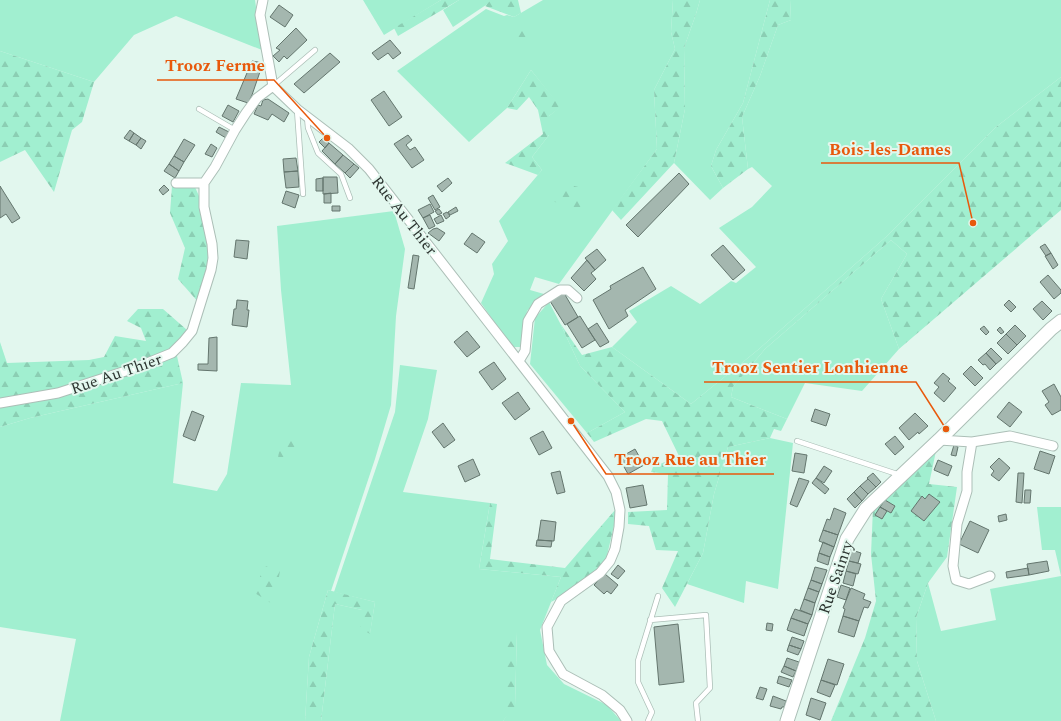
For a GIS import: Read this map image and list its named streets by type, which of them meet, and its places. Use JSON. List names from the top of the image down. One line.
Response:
{"streets":{"street":["Rue Au Thier","Rue Sainry"]},"places":["Trooz Ferme","Bois-les-Dames","Trooz Rue au Thier","Trooz Sentier Lonhienne"]}
